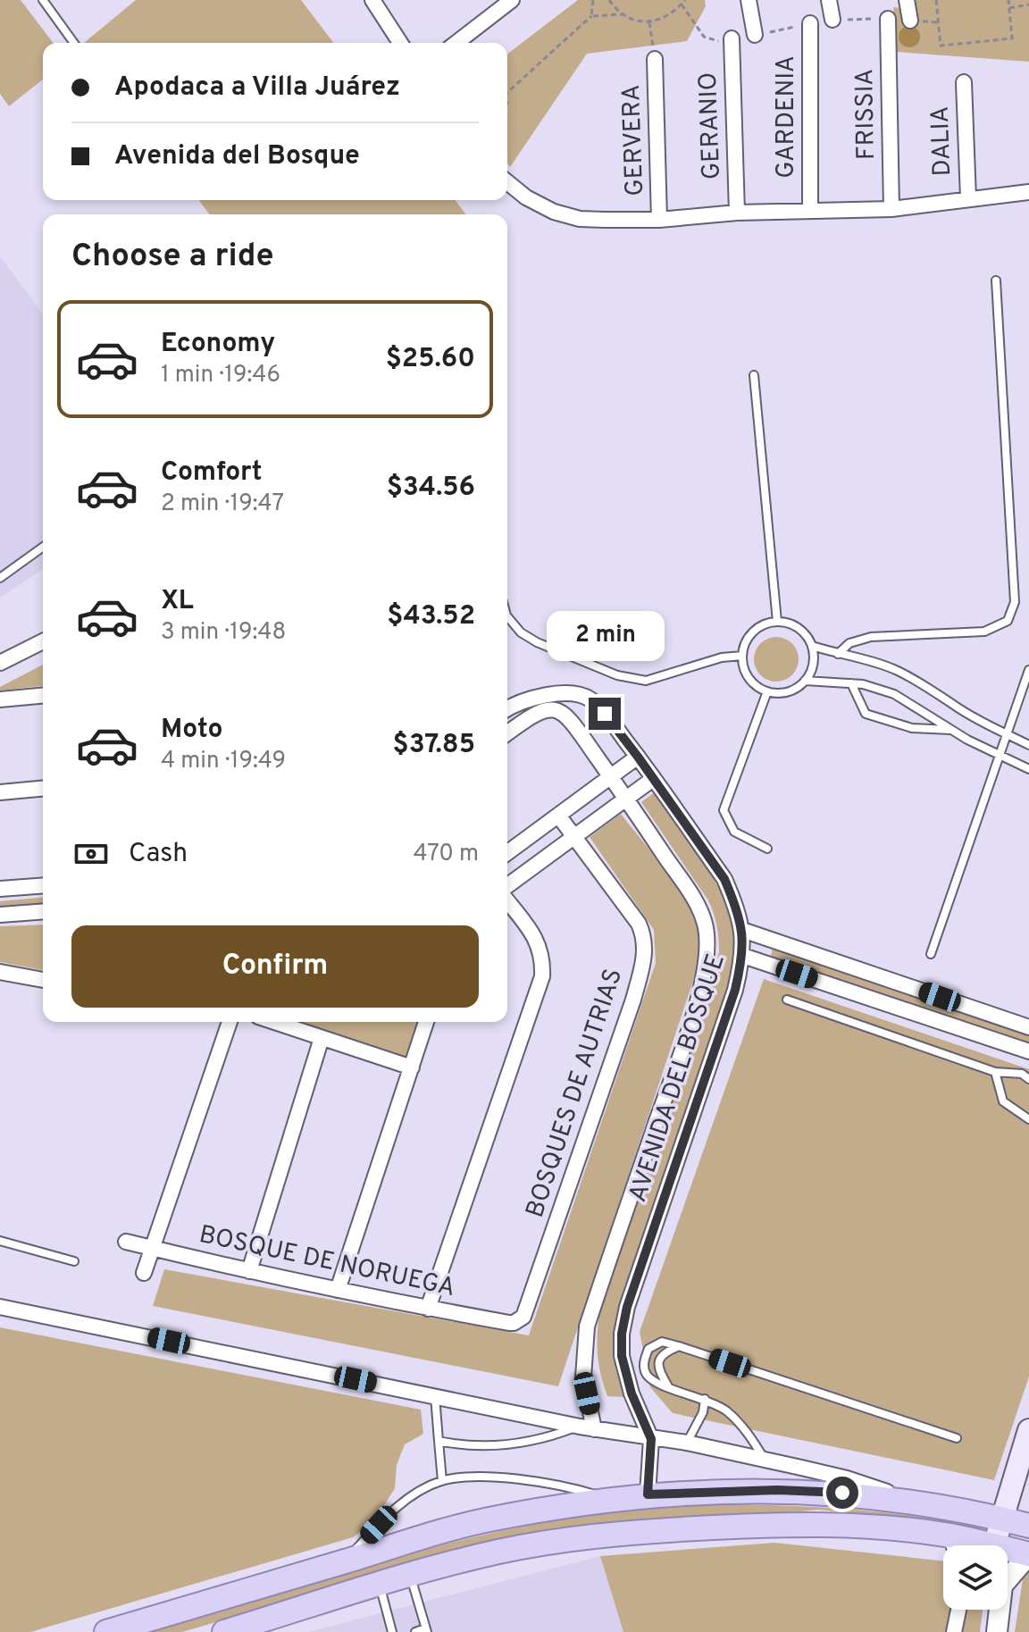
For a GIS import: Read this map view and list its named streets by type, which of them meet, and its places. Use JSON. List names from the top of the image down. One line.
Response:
{"streets":{"street":["FRISSIA","GARDENIA","GERANIO","GERVERA","DALIA","AVENIDA DEL BOSQUE","BOSQUES DE AUTRIAS","BOSQUE DE NORUEGA"]},"crossings":[["BOSQUES DE AUTRIAS","BOSQUE DE NORUEGA"]],"page":{"banner":["Apodaca a Villa Juárez","Avenida del Bosque"],"heading":"Choose a ride","list":[{"name":"Economy","note":"1 min · 19:46","value":"$25.60"},{"name":"Comfort","note":"2 min · 19:47","value":"$34.56"},{"name":"XL","note":"3 min · 19:48","value":"$43.52"},{"name":"Moto","note":"4 min · 19:49","value":"$37.85"}],"bubble":"2 min","pay":["Cash","470 m"],"buttons":"Confirm"}}
